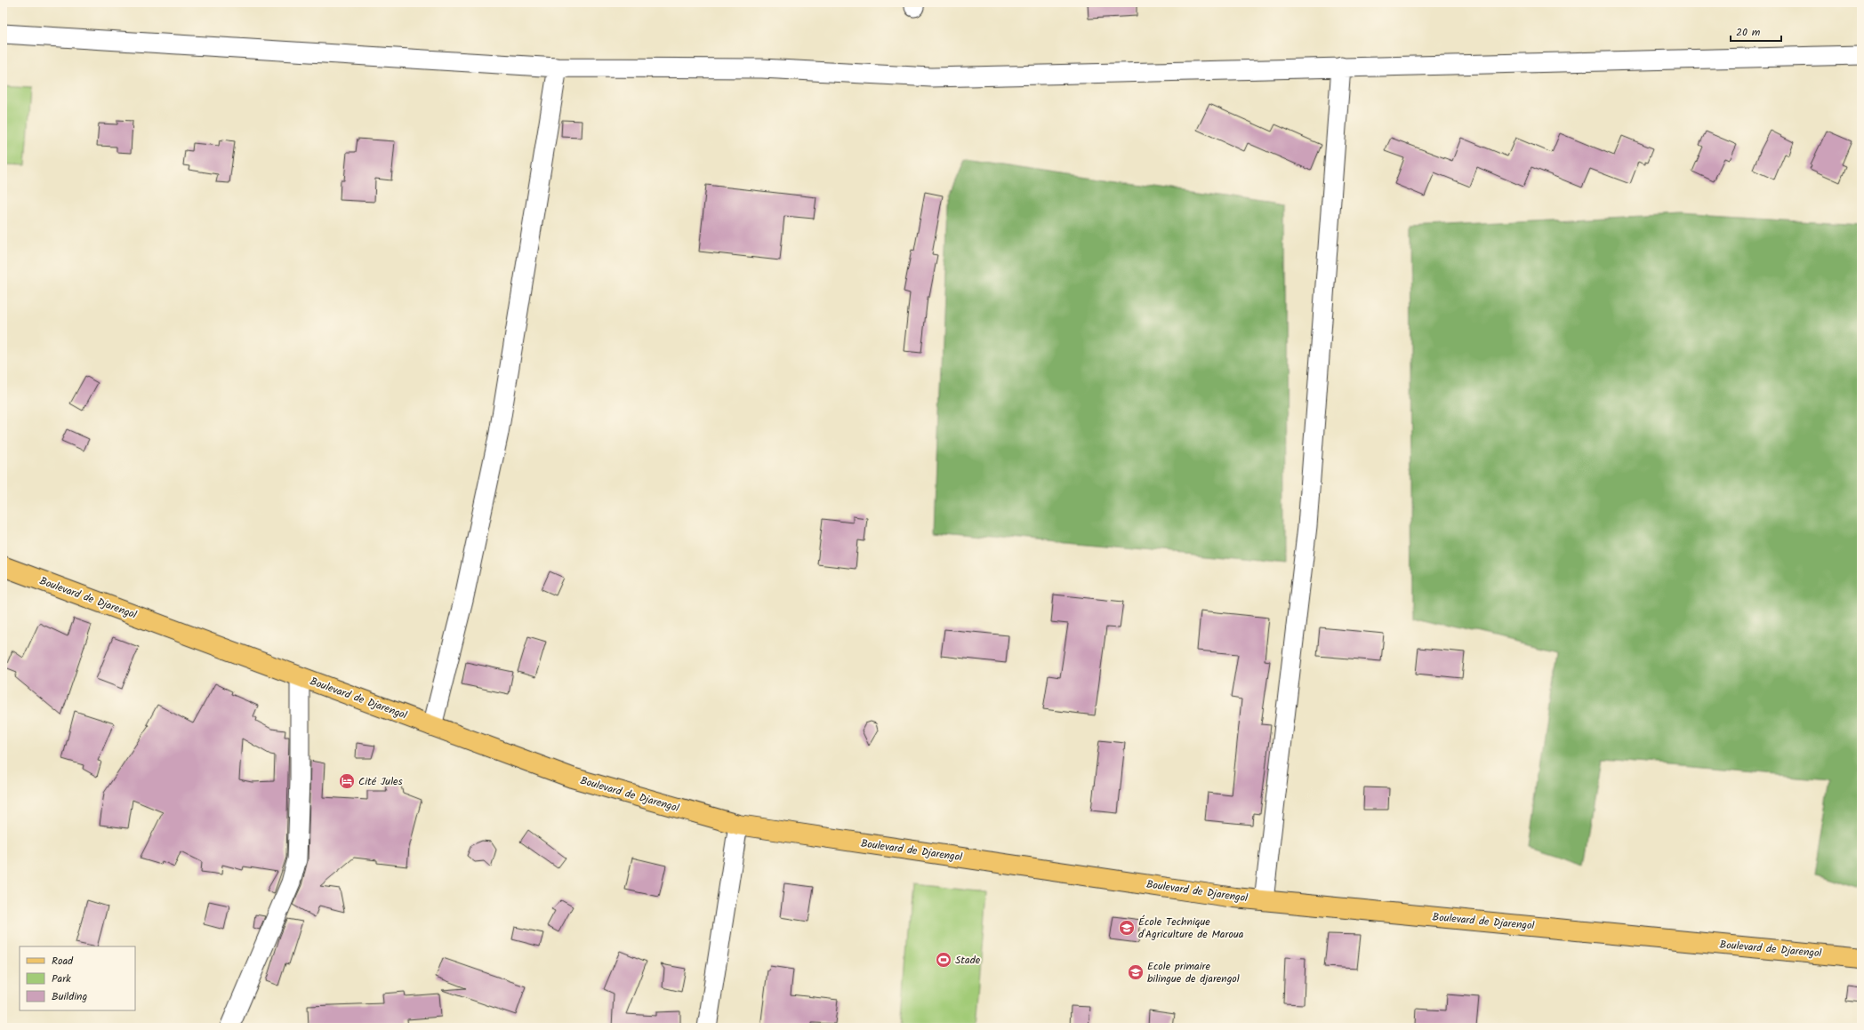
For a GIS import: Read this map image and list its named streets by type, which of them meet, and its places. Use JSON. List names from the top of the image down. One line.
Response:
{"streets":{"main road":["Boulevard de Djarengol"]},"places":{"hotel":["Cité Jules"],"school or university":["École Technique d'Agriculture de Maroua","Ecole primaire bilingue de djarengol"],"sports":["Stade"]},"legend":["Road","Park","Building"],"scale_bar":"20 m"}
